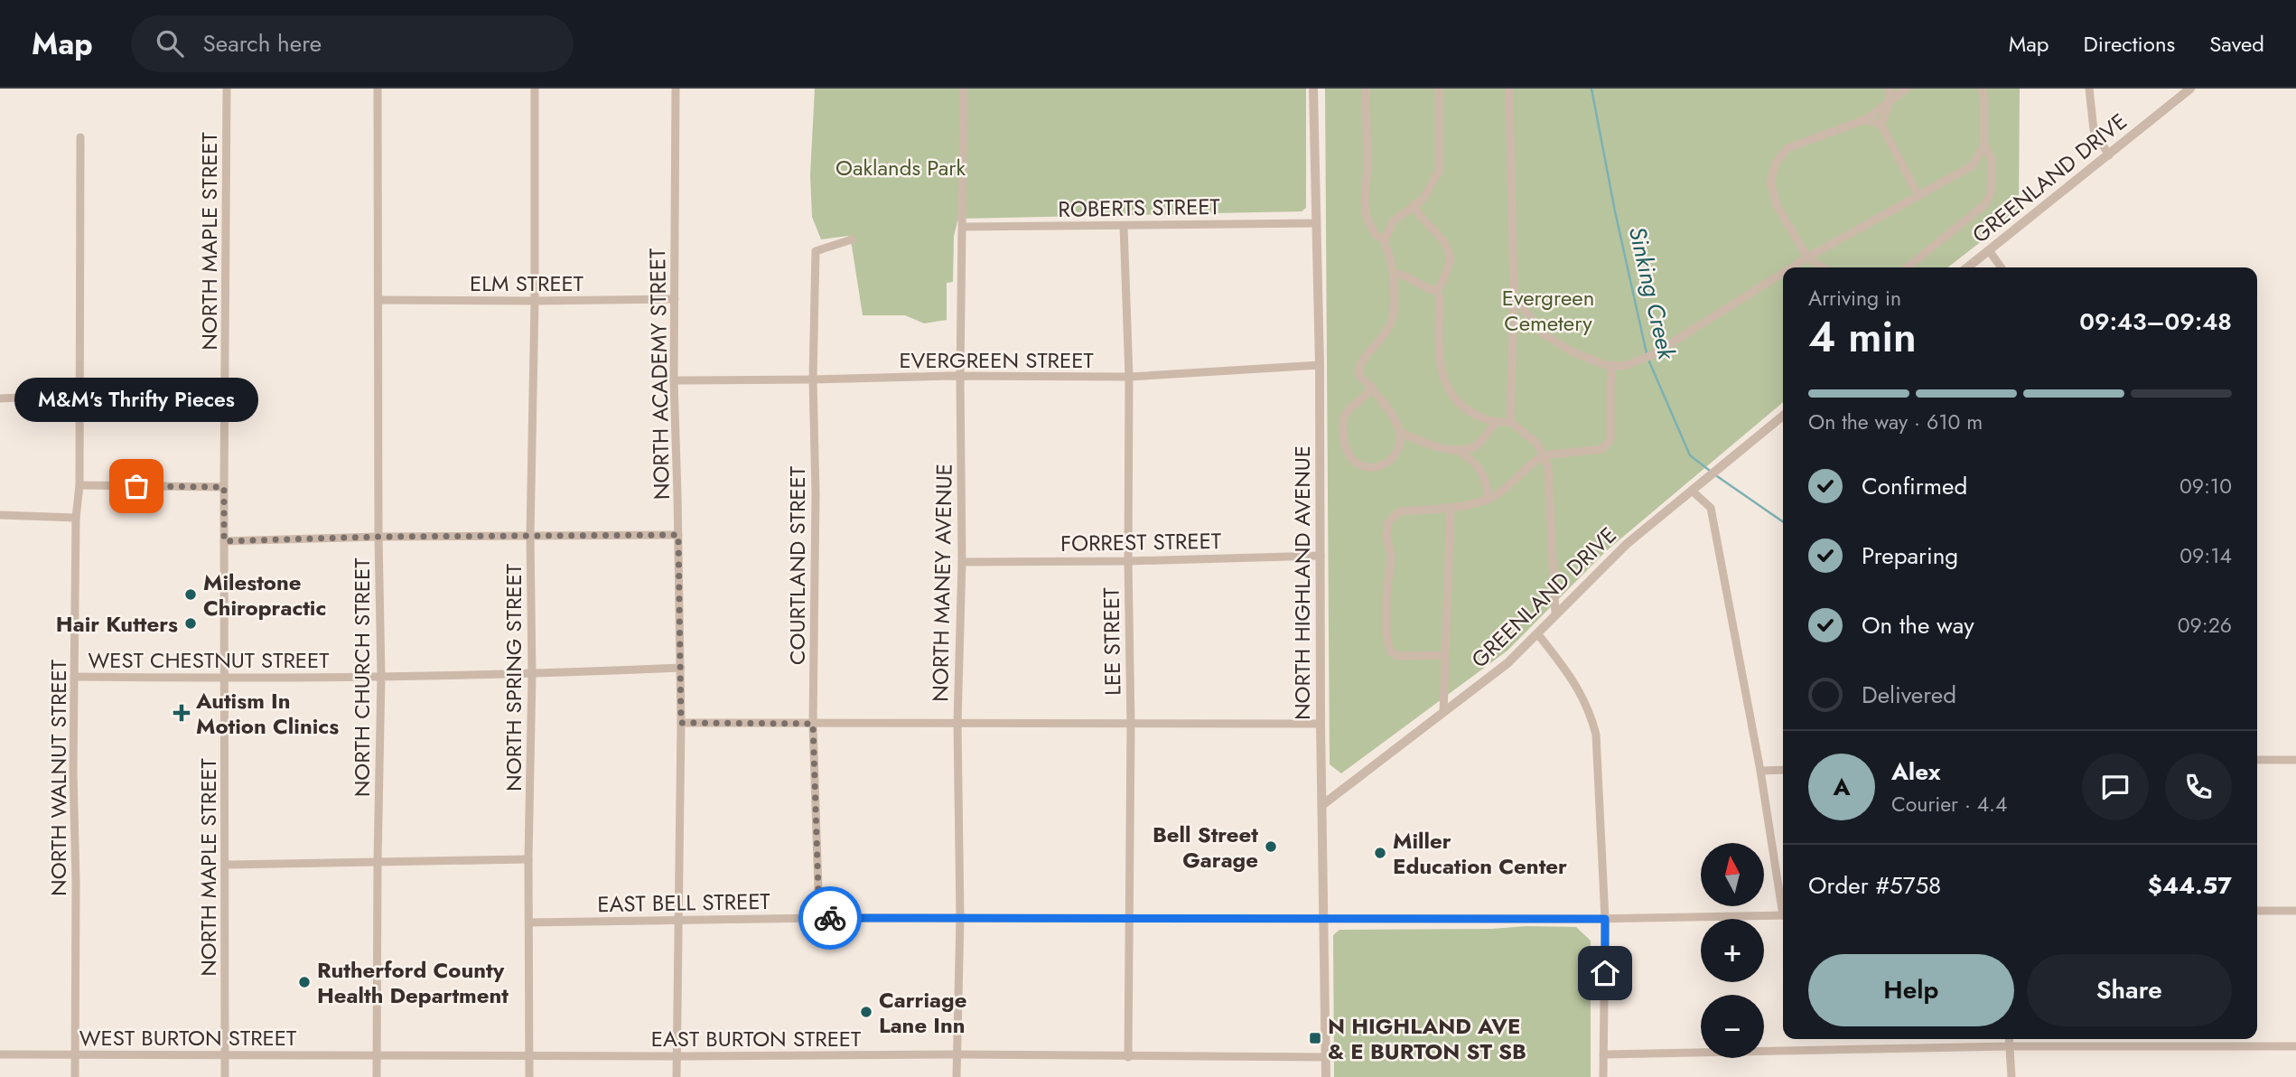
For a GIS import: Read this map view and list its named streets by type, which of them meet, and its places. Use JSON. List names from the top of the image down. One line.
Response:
{"streets":{"street":["GREENLAND DRIVE","ROBERTS STREET","NORTH MAPLE STREET","ELM STREET","EVERGREEN STREET","NORTH ACADEMY STREET","FORREST STREET","COURTLAND STREET","NORTH MANEY AVENUE","NORTH HIGHLAND AVENUE","LEE STREET","WEST CHESTNUT STREET","NORTH CHURCH STREET","NORTH SPRING STREET","NORTH WALNUT STREET","EAST BELL STREET","WEST BURTON STREET","EAST BURTON STREET"]},"crossings":[["GREENLAND DRIVE","NORTH HIGHLAND AVENUE"],["ROBERTS STREET","NORTH MANEY AVENUE"],["ROBERTS STREET","NORTH HIGHLAND AVENUE"],["ROBERTS STREET","LEE STREET"],["NORTH MAPLE STREET","WEST CHESTNUT STREET"],["NORTH MAPLE STREET","WEST BURTON STREET"],["ELM STREET","NORTH ACADEMY STREET"],["ELM STREET","NORTH CHURCH STREET"],["ELM STREET","NORTH SPRING STREET"],["EVERGREEN STREET","NORTH ACADEMY STREET"],["EVERGREEN STREET","COURTLAND STREET"],["EVERGREEN STREET","NORTH MANEY AVENUE"],["EVERGREEN STREET","NORTH HIGHLAND AVENUE"],["EVERGREEN STREET","LEE STREET"],["NORTH ACADEMY STREET","WEST CHESTNUT STREET"],["NORTH ACADEMY STREET","EAST BELL STREET"],["NORTH ACADEMY STREET","EAST BURTON STREET"],["FORREST STREET","NORTH MANEY AVENUE"],["FORREST STREET","NORTH HIGHLAND AVENUE"],["FORREST STREET","LEE STREET"],["COURTLAND STREET","EAST BELL STREET"],["NORTH MANEY AVENUE","EAST BELL STREET"],["NORTH MANEY AVENUE","EAST BURTON STREET"],["NORTH HIGHLAND AVENUE","EAST BELL STREET"],["NORTH HIGHLAND AVENUE","EAST BURTON STREET"],["LEE STREET","EAST BELL STREET"],["LEE STREET","EAST BURTON STREET"],["WEST CHESTNUT STREET","NORTH CHURCH STREET"],["WEST CHESTNUT STREET","NORTH SPRING STREET"],["WEST CHESTNUT STREET","NORTH WALNUT STREET"],["NORTH CHURCH STREET","WEST BURTON STREET"],["NORTH CHURCH STREET","EAST BURTON STREET"],["NORTH SPRING STREET","EAST BELL STREET"],["NORTH SPRING STREET","EAST BURTON STREET"],["NORTH WALNUT STREET","WEST BURTON STREET"],["WEST BURTON STREET","EAST BURTON STREET"]],"water":["Sinking Creek"],"parks":["Oaklands Park","Evergreen Cemetery"],"places":{"other":["M&M's Thrifty Pieces","Milestone Chiropractic","Hair Kutters","Bell Street Garage","Miller Education Center","Rutherford County Health Department","Carriage Lane Inn"],"health":["Autism In Motion Clinics"],"transit":["N HIGHLAND AVE & E BURTON ST SB"]},"north":"top","page":{"header":"Map","search":"Search here","nav":["Map","Directions","Saved"],"heading":["4 min","Arriving in","09:43–09:48"],"panel":["Alex","Courier · 4.4","Order #5758","$44.57"],"bar":"On the way · 610 m","bubble":"M&M's Thrifty Pieces","list":[["Confirmed","09:10"],["Preparing","09:14"],["On the way","09:26"],"Delivered"],"round":"A","map_buttons":["+","−"],"buttons":["Help","Share"]}}
